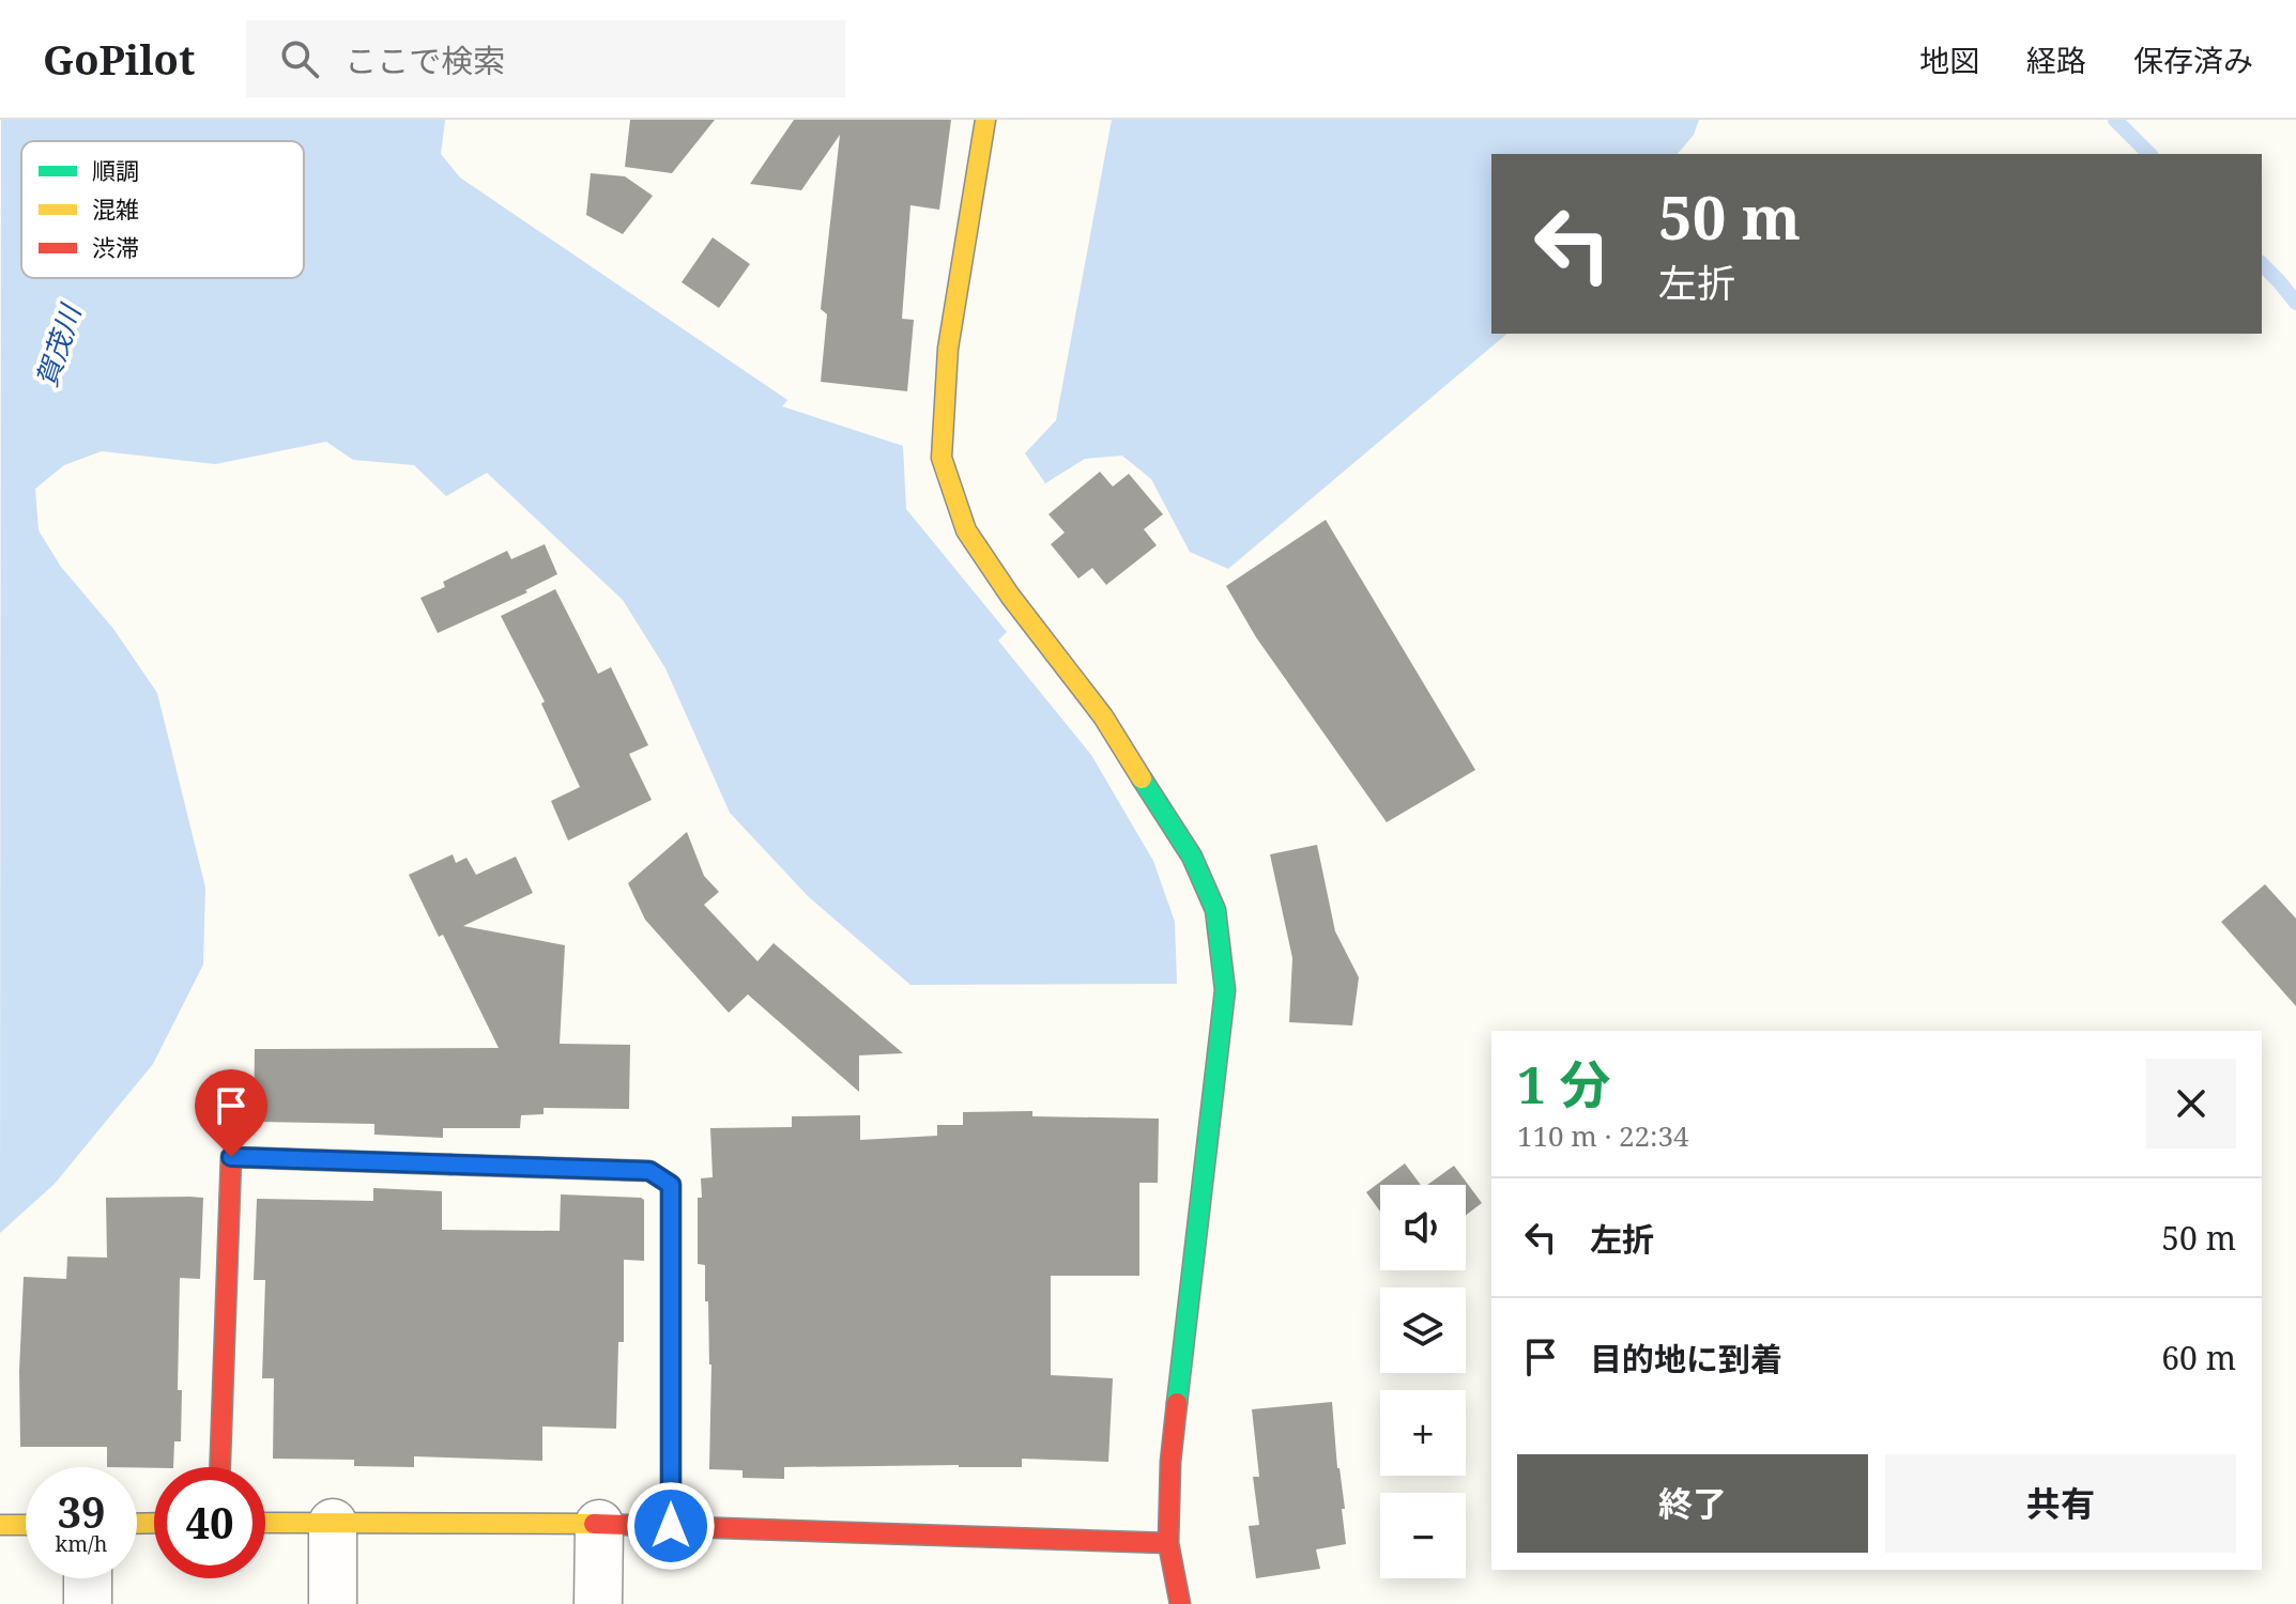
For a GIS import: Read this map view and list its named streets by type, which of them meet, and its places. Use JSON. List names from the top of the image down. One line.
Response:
{"water":["賀茂川"],"legend":["順調","混雑","渋滞"],"page":{"header":"GoPilot","search":"ここで検索","nav":["地図","経路","保存済み"],"turn":["50 m","左折"],"heading":["1 分","110 m · 22:34"],"list":[{"name":"左折","value":"50 m"},{"name":"目的地に到着","value":"60 m"}],"map_buttons":["+","−"],"buttons":["終了","共有"],"speed":"39 km/h","limit":"40"}}
